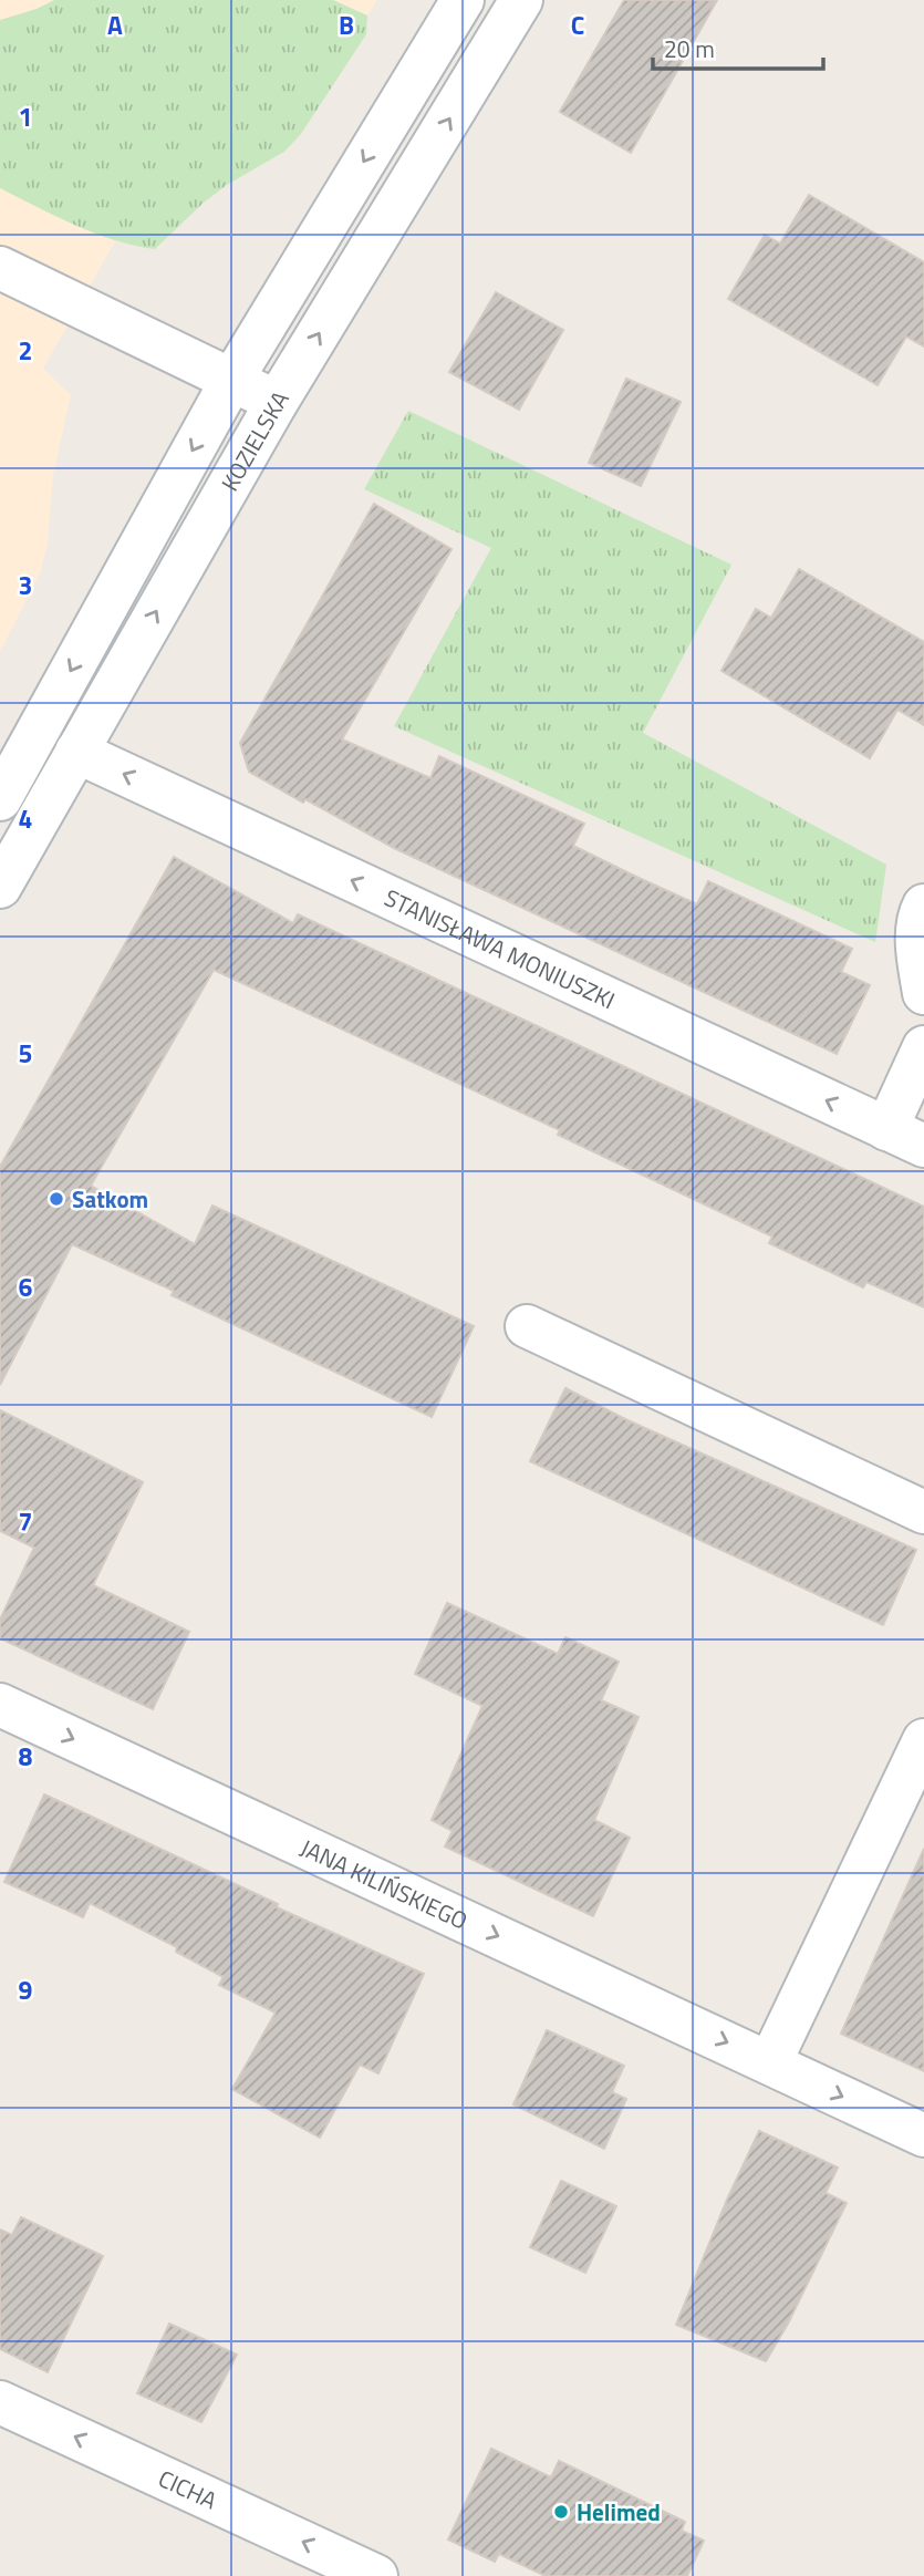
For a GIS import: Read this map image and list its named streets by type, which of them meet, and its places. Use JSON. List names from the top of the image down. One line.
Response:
{"streets":{"street":["KOZIELSKA","STANISŁAWA MONIUSZKI","JANA KILIŃSKIEGO","CICHA"]},"crossings":[["KOZIELSKA","STANISŁAWA MONIUSZKI"]],"one_way":["STANISŁAWA MONIUSZKI","JANA KILIŃSKIEGO","CICHA"],"places":["Satkom","Helimed"],"scale_bar":"20 m","grid":{"columns":["A","B","C"],"rows":["1","2","3","4","5","6","7","8","9"]}}
